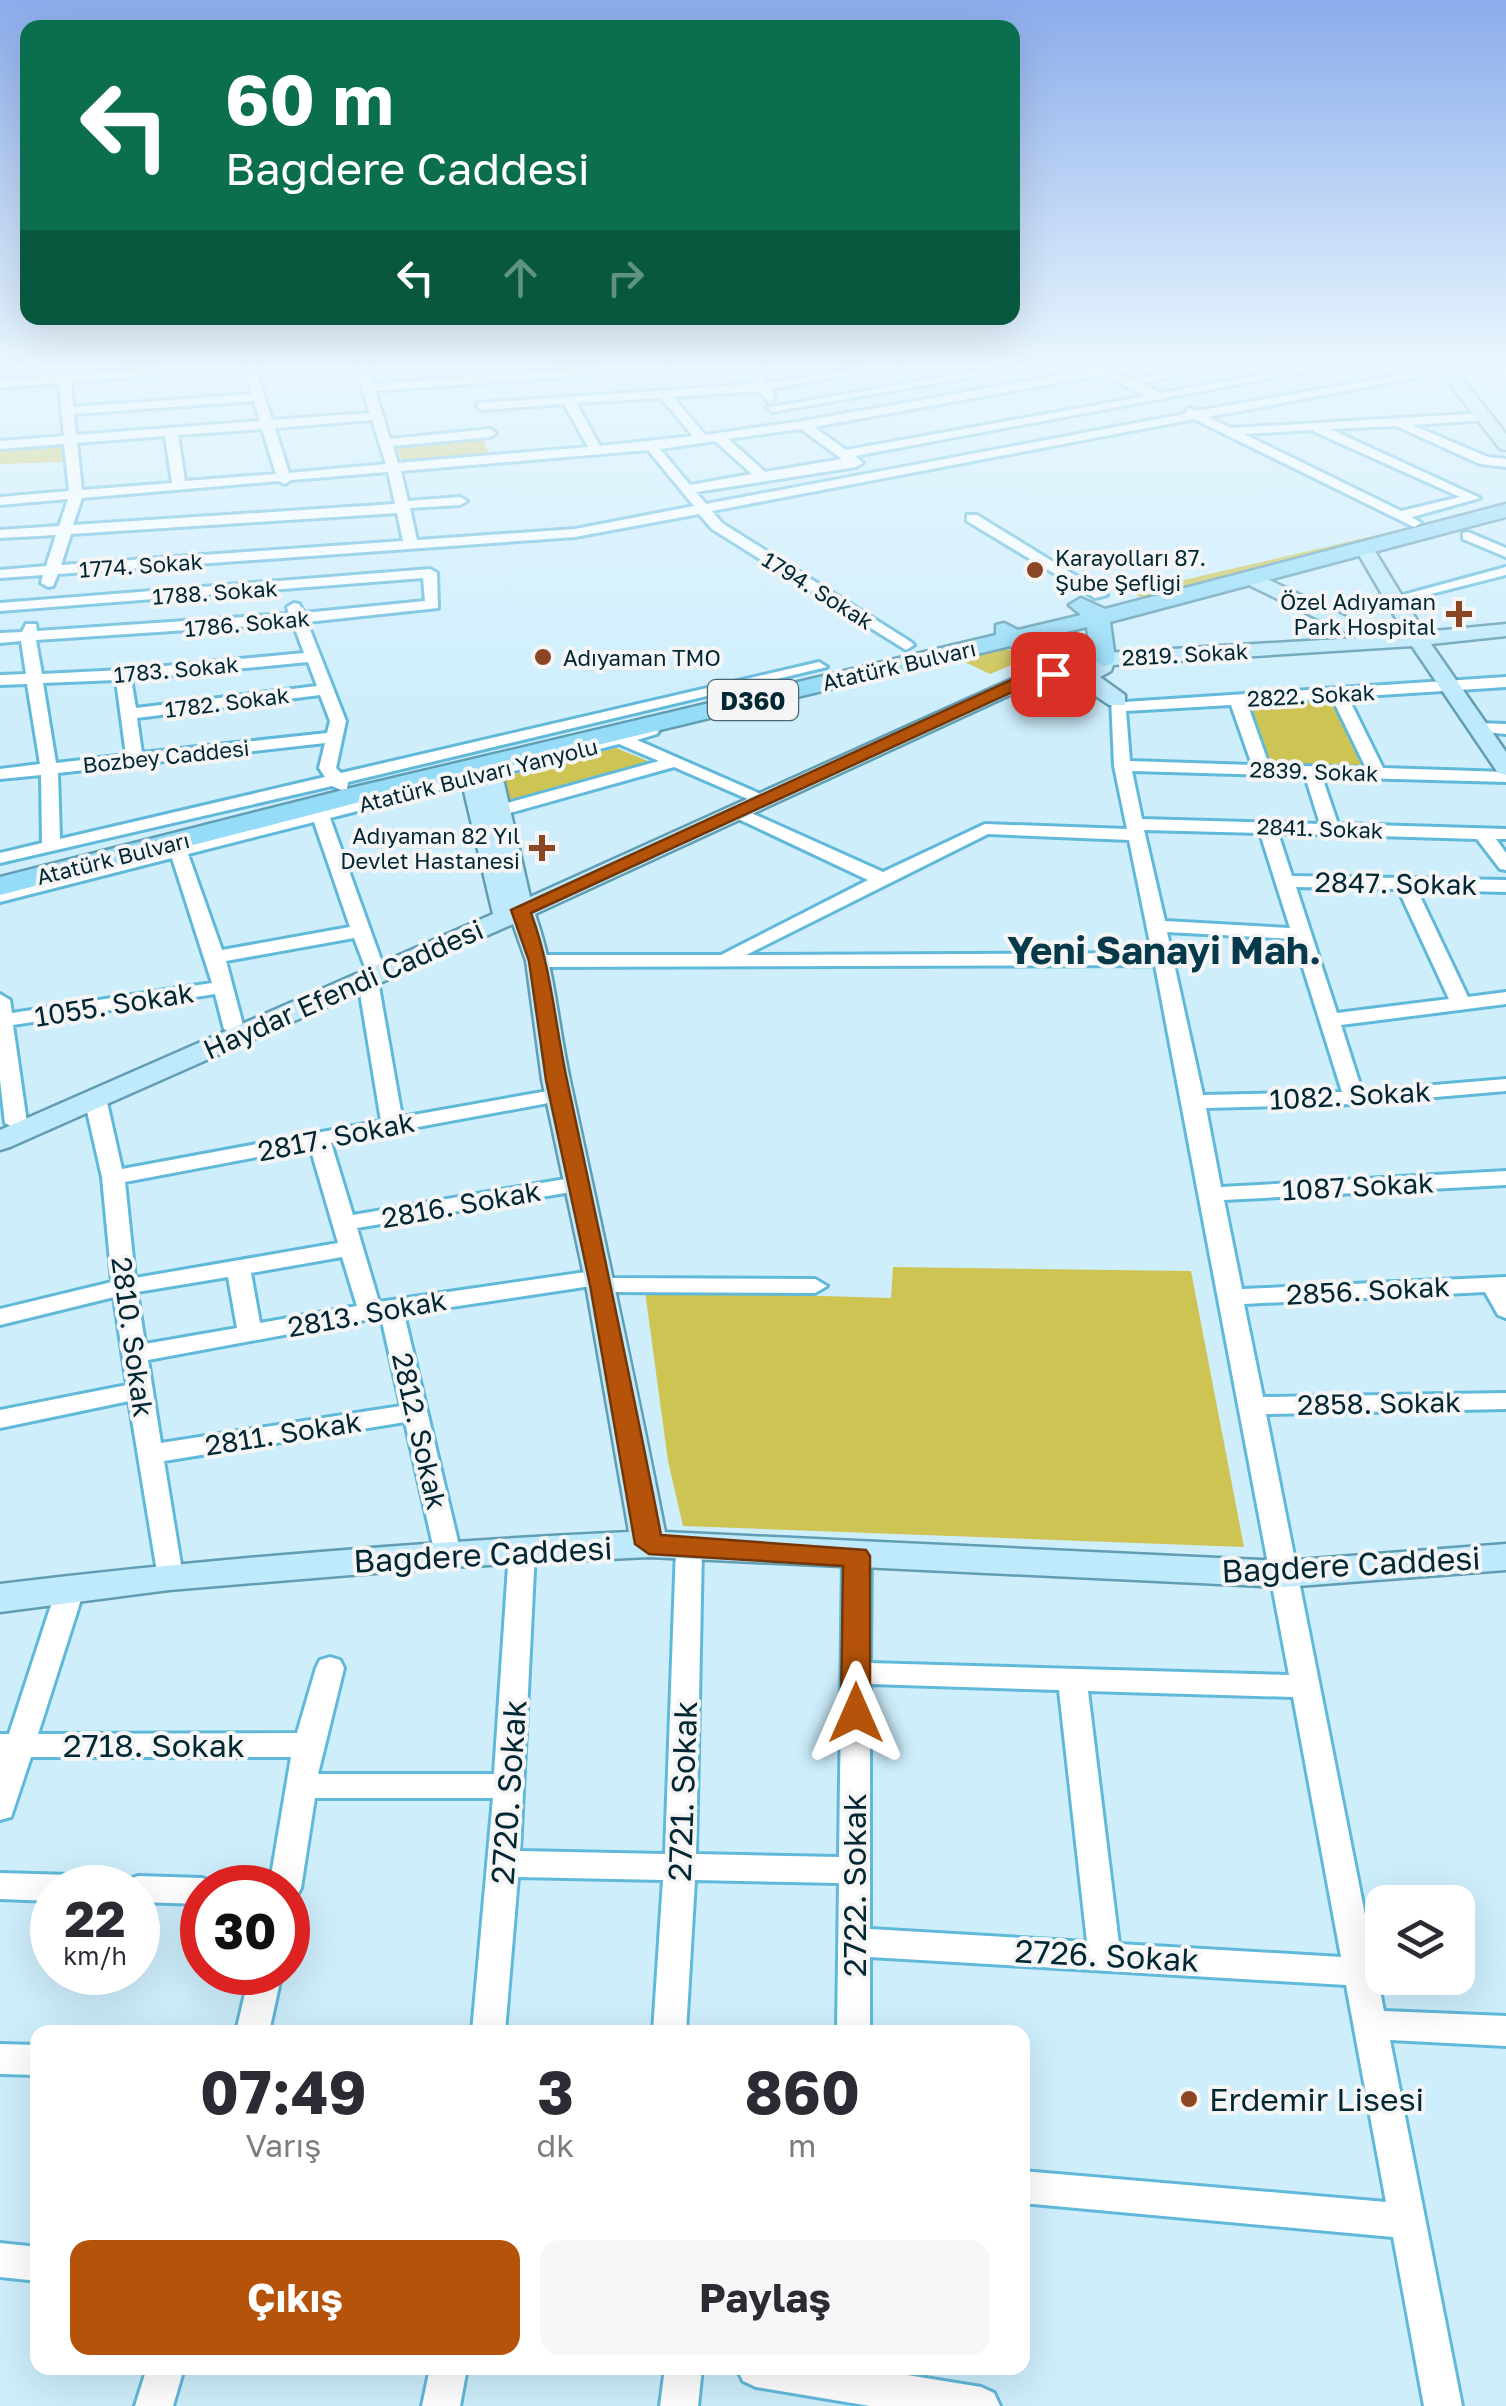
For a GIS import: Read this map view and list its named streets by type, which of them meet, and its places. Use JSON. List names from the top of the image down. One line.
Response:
{"streets":{"highway":["Atatürk Bulvarı","D360"],"main road":["2819. Sokak","Haydar Efendi Caddesi","Bagdere Caddesi"],"street":["1774. Sokak","1794. Sokak","1788. Sokak","1786. Sokak","1783. Sokak","2822. Sokak","1782. Sokak","Bozbey Caddesi","2839. Sokak","Atatürk Bulvarı Yanyolu","2841. Sokak","2847. Sokak","1055. Sokak","1082. Sokak","2817. Sokak","1087 Sokak","2816. Sokak","2856. Sokak","2813. Sokak","2810. Sokak","2858. Sokak","2812. Sokak","2811. Sokak","2718. Sokak","2721. Sokak","2720. Sokak","2722. Sokak","2726. Sokak"]},"crossings":[["1774. Sokak","1794. Sokak"],["1794. Sokak","Atatürk Bulvarı"],["1788. Sokak","1786. Sokak"],["2819. Sokak","Haydar Efendi Caddesi"],["Atatürk Bulvarı","Atatürk Bulvarı Yanyolu"],["Haydar Efendi Caddesi","2810. Sokak"],["2817. Sokak","2810. Sokak"],["2817. Sokak","2812. Sokak"],["2816. Sokak","2812. Sokak"],["2813. Sokak","2810. Sokak"],["2813. Sokak","2812. Sokak"],["2810. Sokak","2811. Sokak"],["2810. Sokak","Bagdere Caddesi"],["2812. Sokak","2811. Sokak"],["2812. Sokak","Bagdere Caddesi"],["Bagdere Caddesi","2721. Sokak"],["Bagdere Caddesi","2720. Sokak"],["Bagdere Caddesi","2722. Sokak"],["2722. Sokak","2726. Sokak"]],"districts":["Yeni Sanayi Mah."],"places":{"other":["Karayolları 87. Şube Şefliği","Adıyaman TMO","Erdemir Lisesi"],"health":["Özel Adıyaman Park Hospital","Adıyaman 82 Yıl Devlet Hastanesi"]},"page":{"turn":["60 m","Bagdere Caddesi"],"speed":"22 km/h","limit":"30","eta":["07:49","Varış","3","dk","860","m"],"buttons":["Çıkış","Paylaş"]}}
